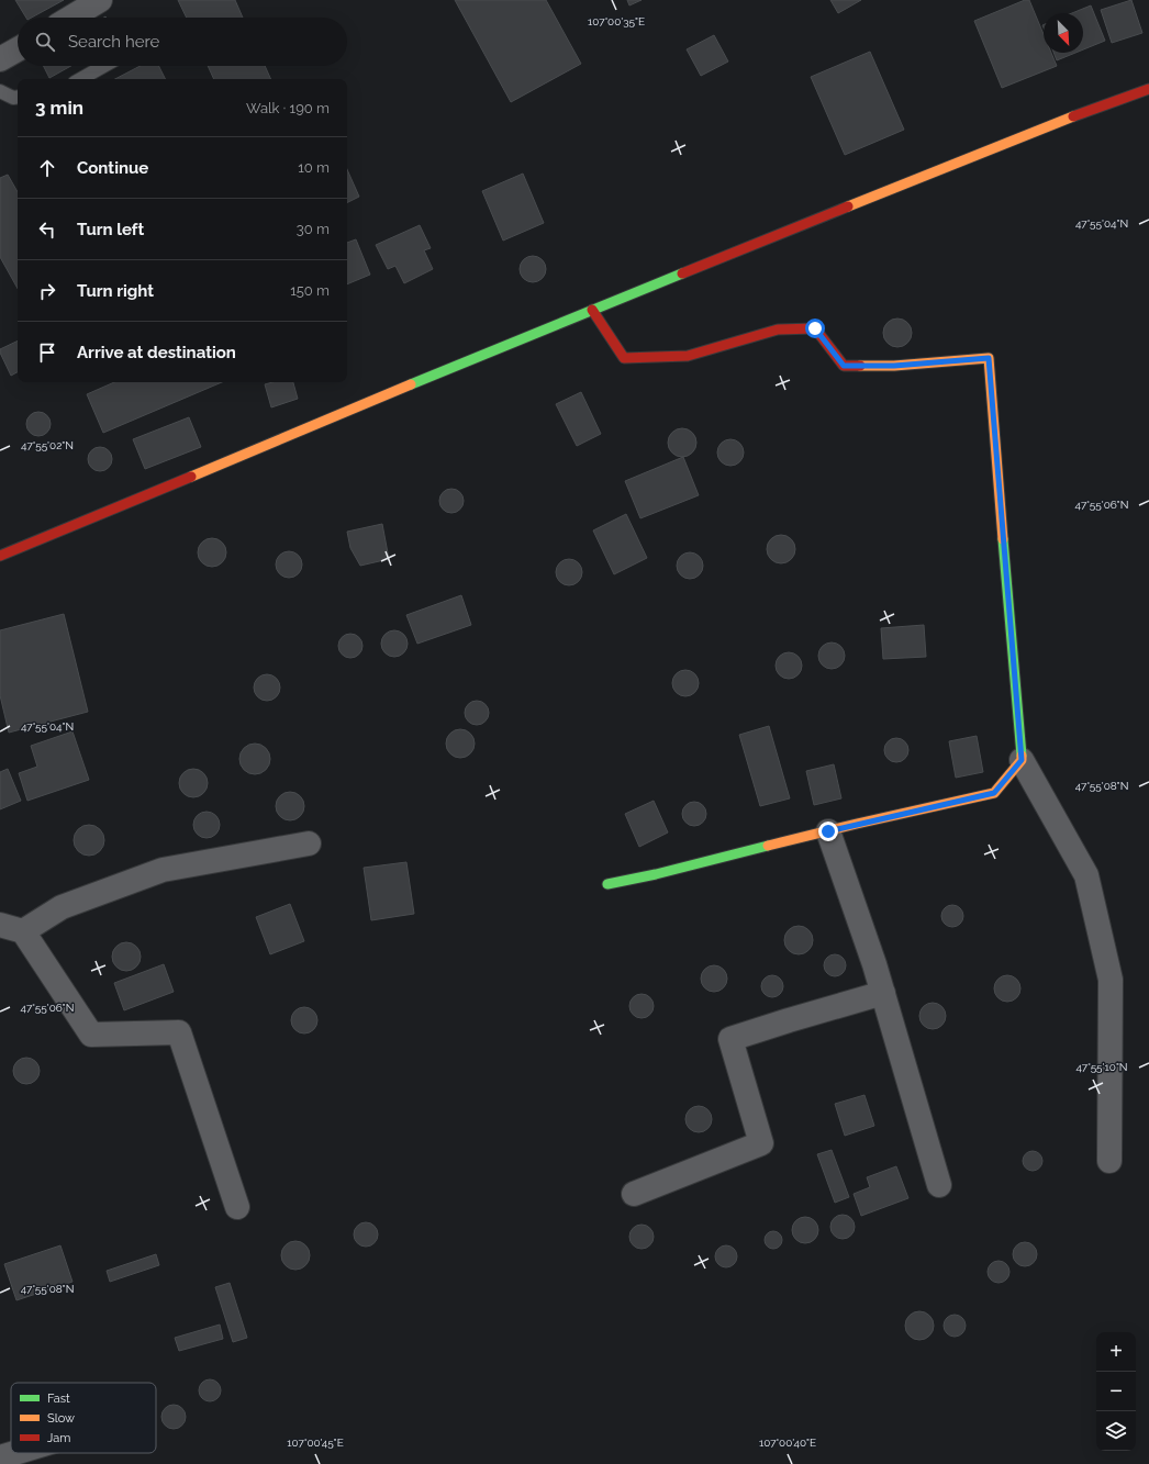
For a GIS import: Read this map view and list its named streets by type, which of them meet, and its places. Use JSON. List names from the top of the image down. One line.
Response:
{"legend":["Fast","Slow","Jam"],"north":"bottom right","page":{"search":"Search here","heading":["3 min","Walk · 190 m"],"list":[["Continue","10 m"],["Turn left","30 m"],["Turn right","150 m"],"Arrive at destination"],"map_buttons":["+","−"]},"coordinates":["107°00'35\"E","47°55'04\"N","47°55'02\"N","47°55'06\"N","47°55'08\"N","47°55'10\"N","107°00'45\"E","107°00'40\"E"]}
